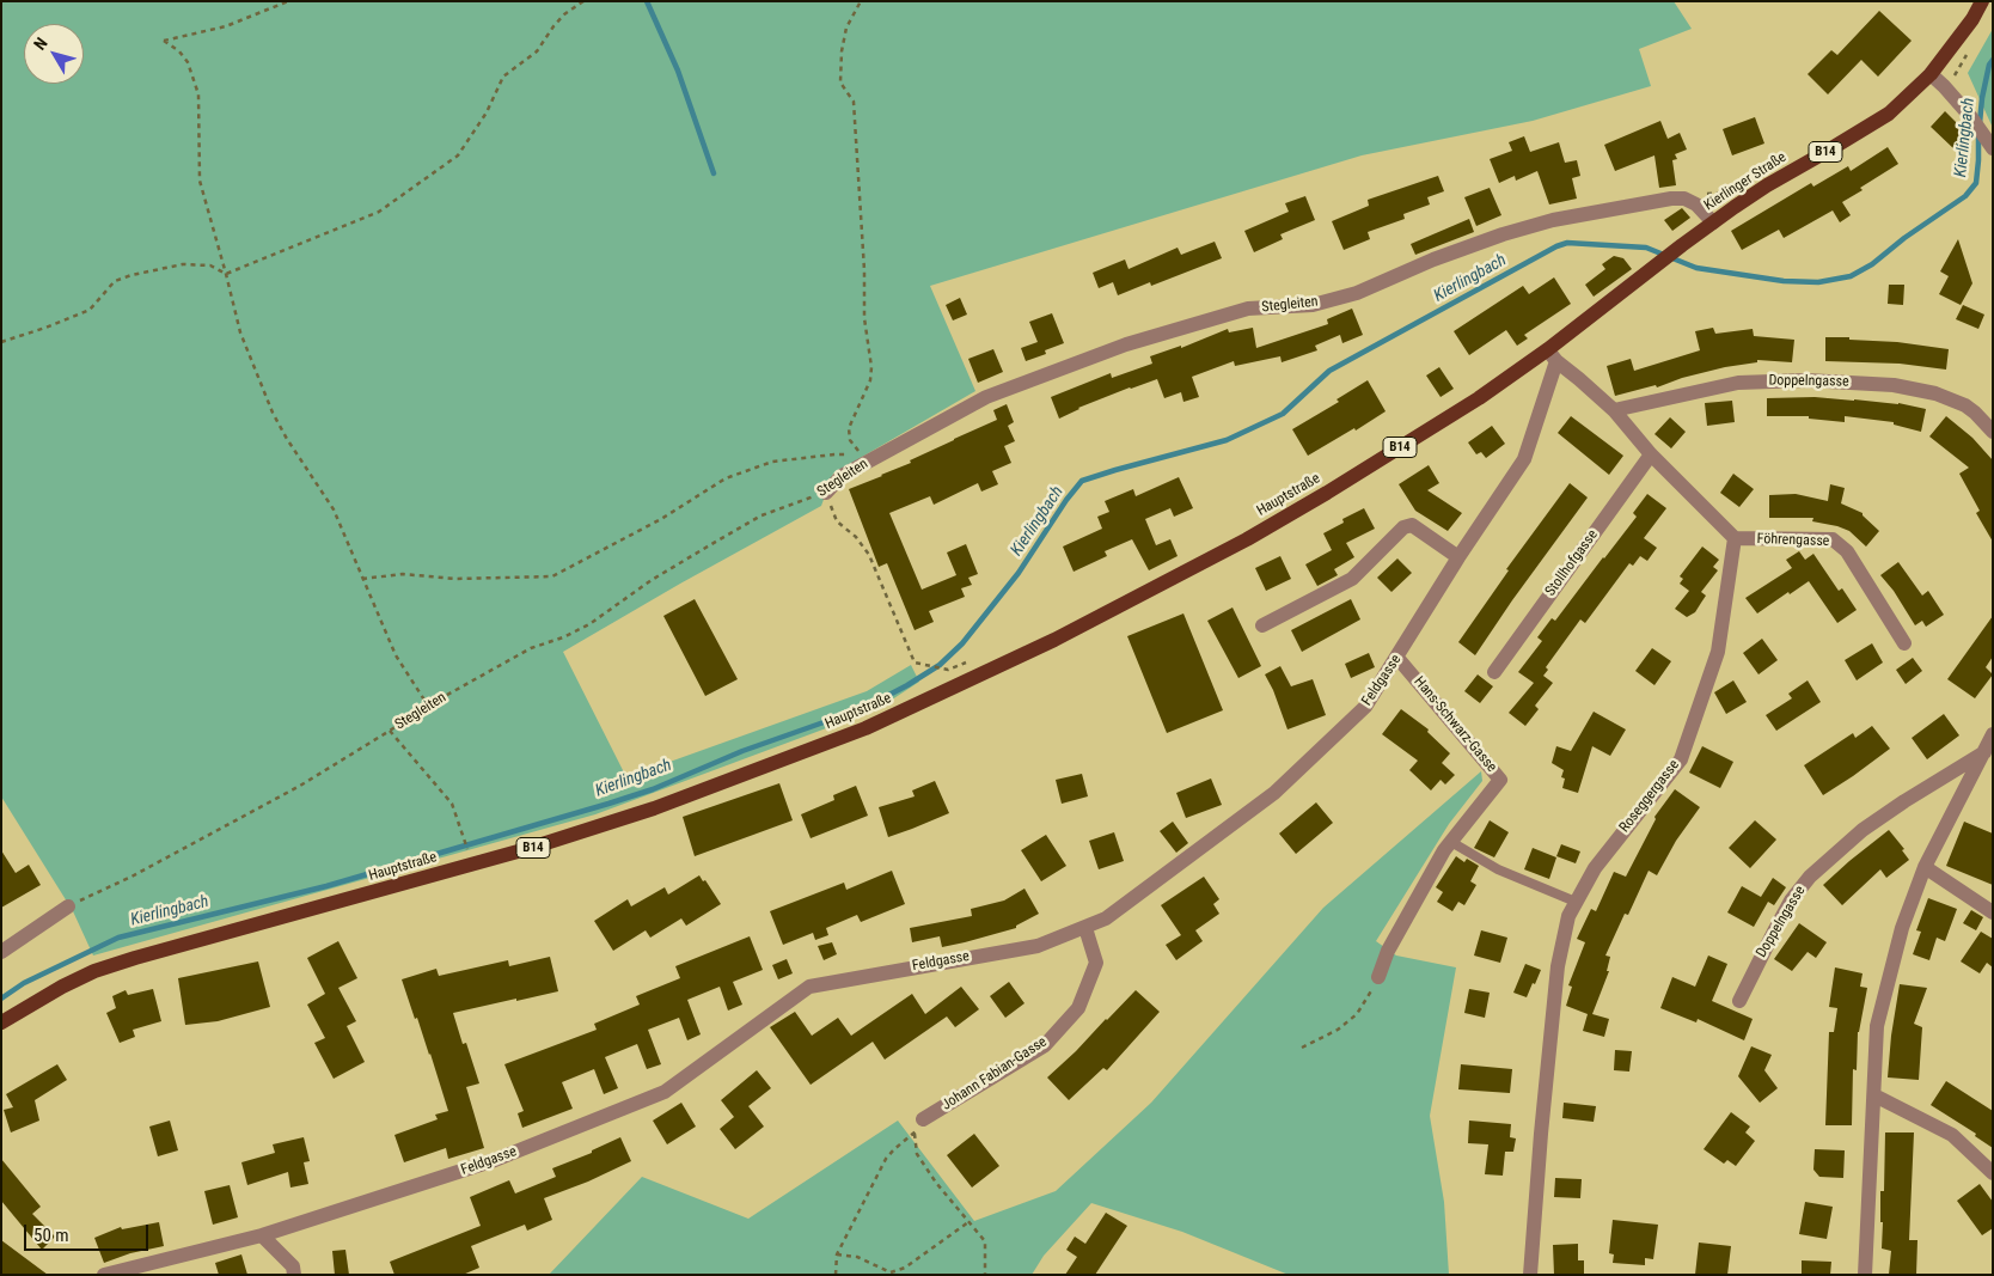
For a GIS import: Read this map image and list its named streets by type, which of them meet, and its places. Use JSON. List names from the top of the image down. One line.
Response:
{"streets":{"main road":["B14","Kierlinger Straße","Hauptstraße"],"street":["Stegleiten","Doppelngasse","Föhrengasse","Stollhofgasse","Feldgasse","Hans-Schwarz-Gasse","Roseggergasse","Johann Fabian-Gasse"]},"crossings":[["Kierlinger Straße","Stegleiten"],["Kierlinger Straße","Hauptstraße"],["Hauptstraße","Feldgasse"],["Föhrengasse","Roseggergasse"],["Feldgasse","Hans-Schwarz-Gasse"],["Feldgasse","Johann Fabian-Gasse"]],"water":["Kierlingbach"],"scale_bar":"50 m","north":"top left"}
